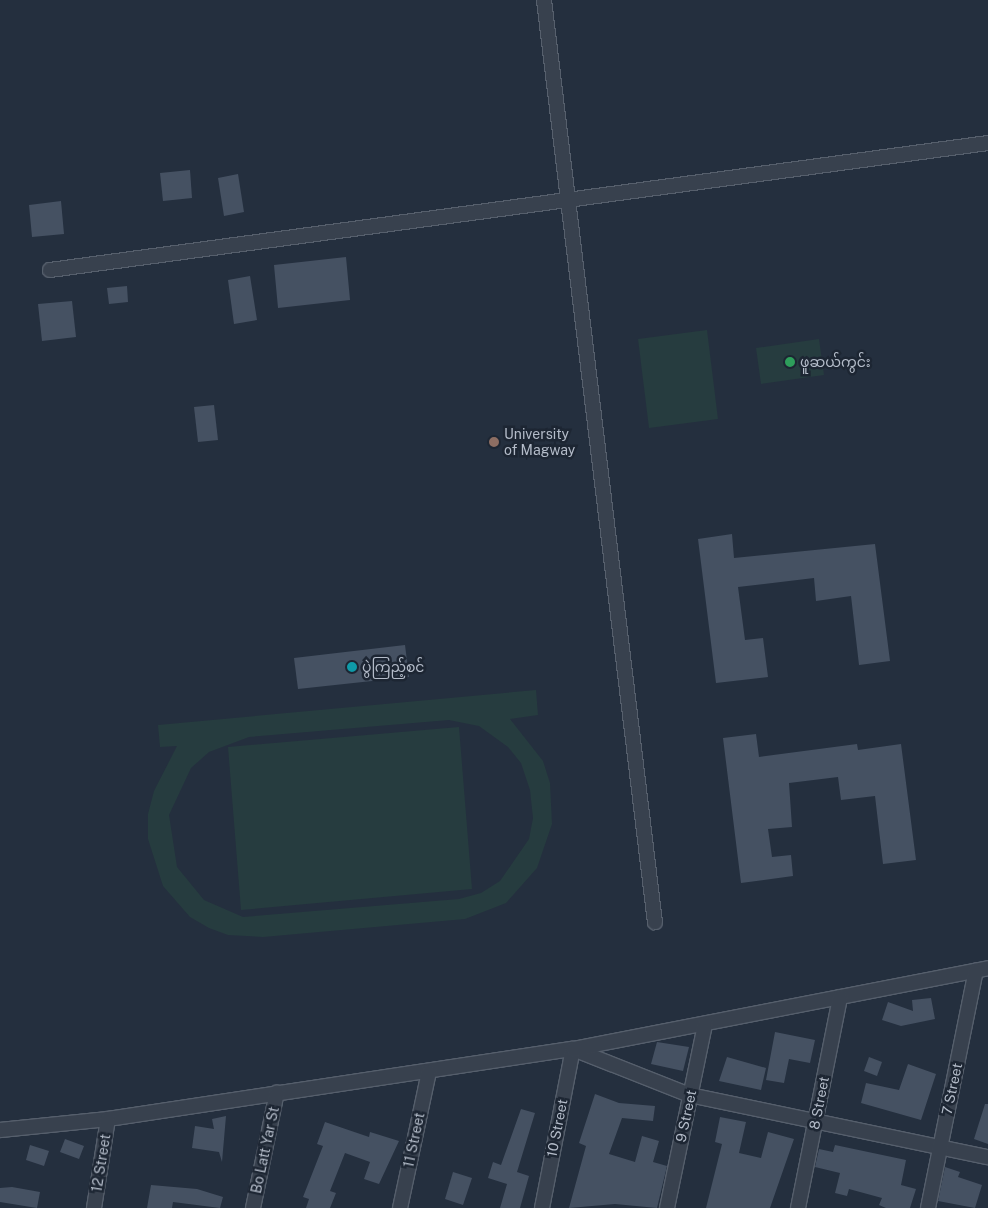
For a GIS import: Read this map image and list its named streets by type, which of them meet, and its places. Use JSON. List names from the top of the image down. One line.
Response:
{"streets":{"street":["7 Street","8 Street","9 Street","10 Street","11 Street","Bo Latt Yar St","12 Street"]},"places":["ဖူဆယ်ကွင်း","University of Magway","ပွဲကြည့်စင်"]}
